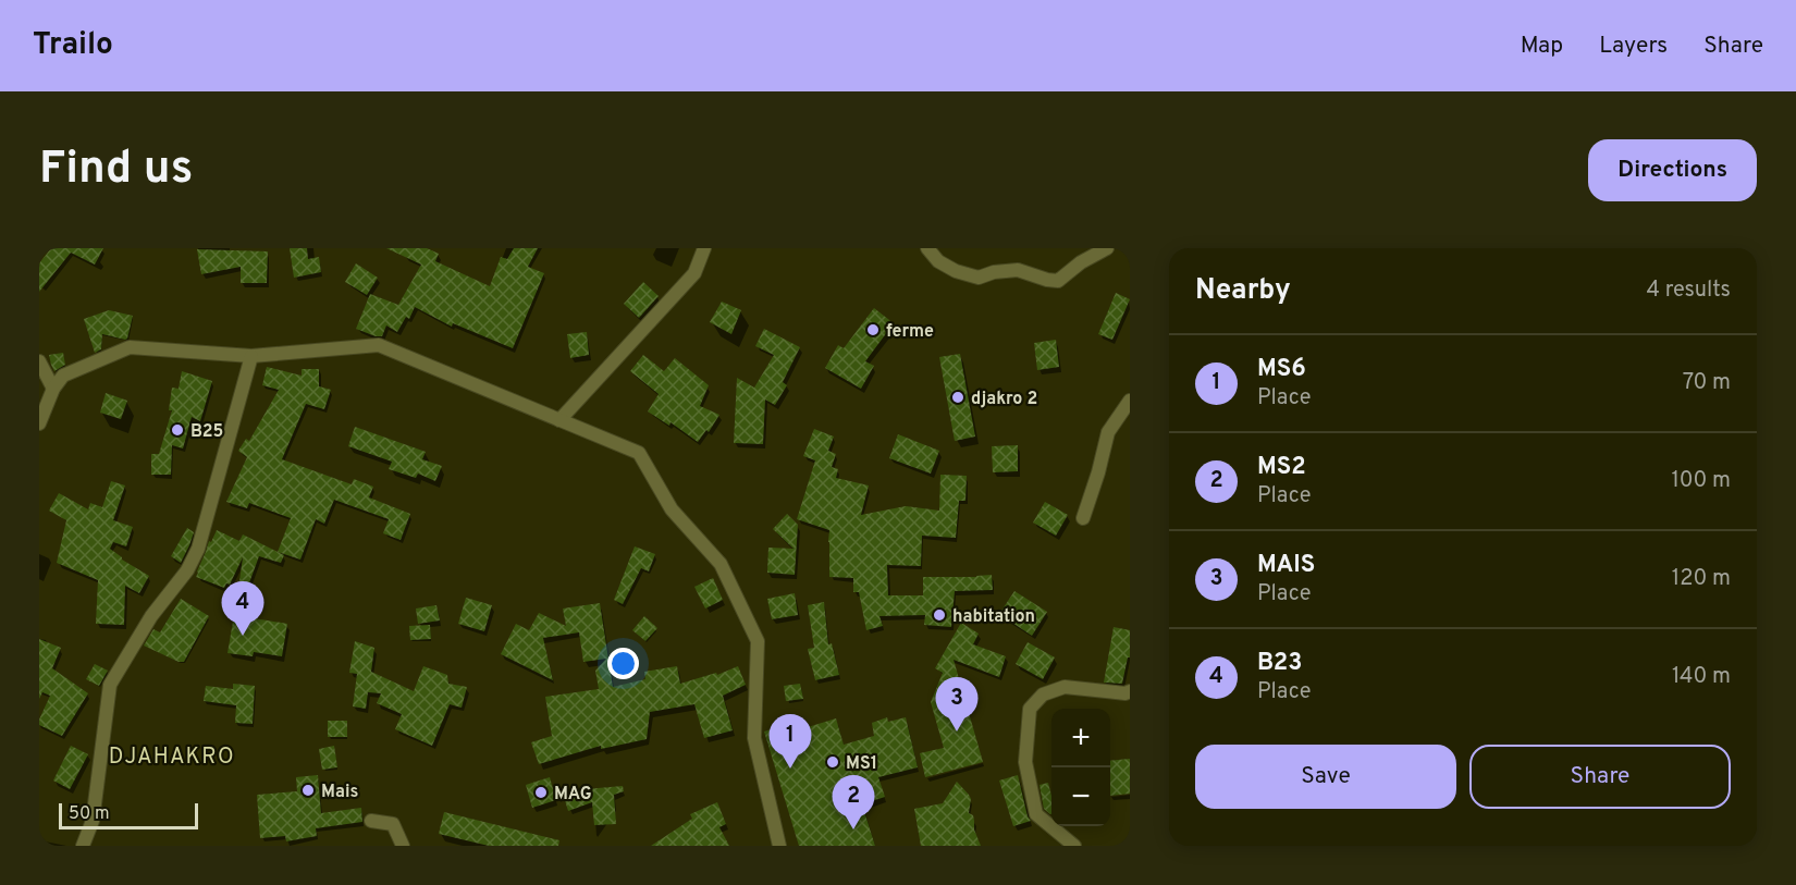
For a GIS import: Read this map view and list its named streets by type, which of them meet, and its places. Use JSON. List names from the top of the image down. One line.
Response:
{"districts":["DJAHAKRO"],"places":["ferme","djakro 2","B25","habitation","MS1","Mais","MAG"],"scale_bar":"50 m","page":{"header":"Trailo","nav":["Map","Layers","Share"],"buttons":["Directions",["Save","Share"]],"title":"Find us","heading":["Nearby","4 results"],"list":[{"mark":"1","name":"MS6","note":"Place","value":"70 m"},{"mark":"2","name":"MS2","note":"Place","value":"100 m"},{"mark":"3","name":"MAIS","note":"Place","value":"120 m"},{"mark":"4","name":"B23","note":"Place","value":"140 m"}],"pins":["4","3","1","2"],"map_buttons":["+","−"],"scale":"50 m"}}
